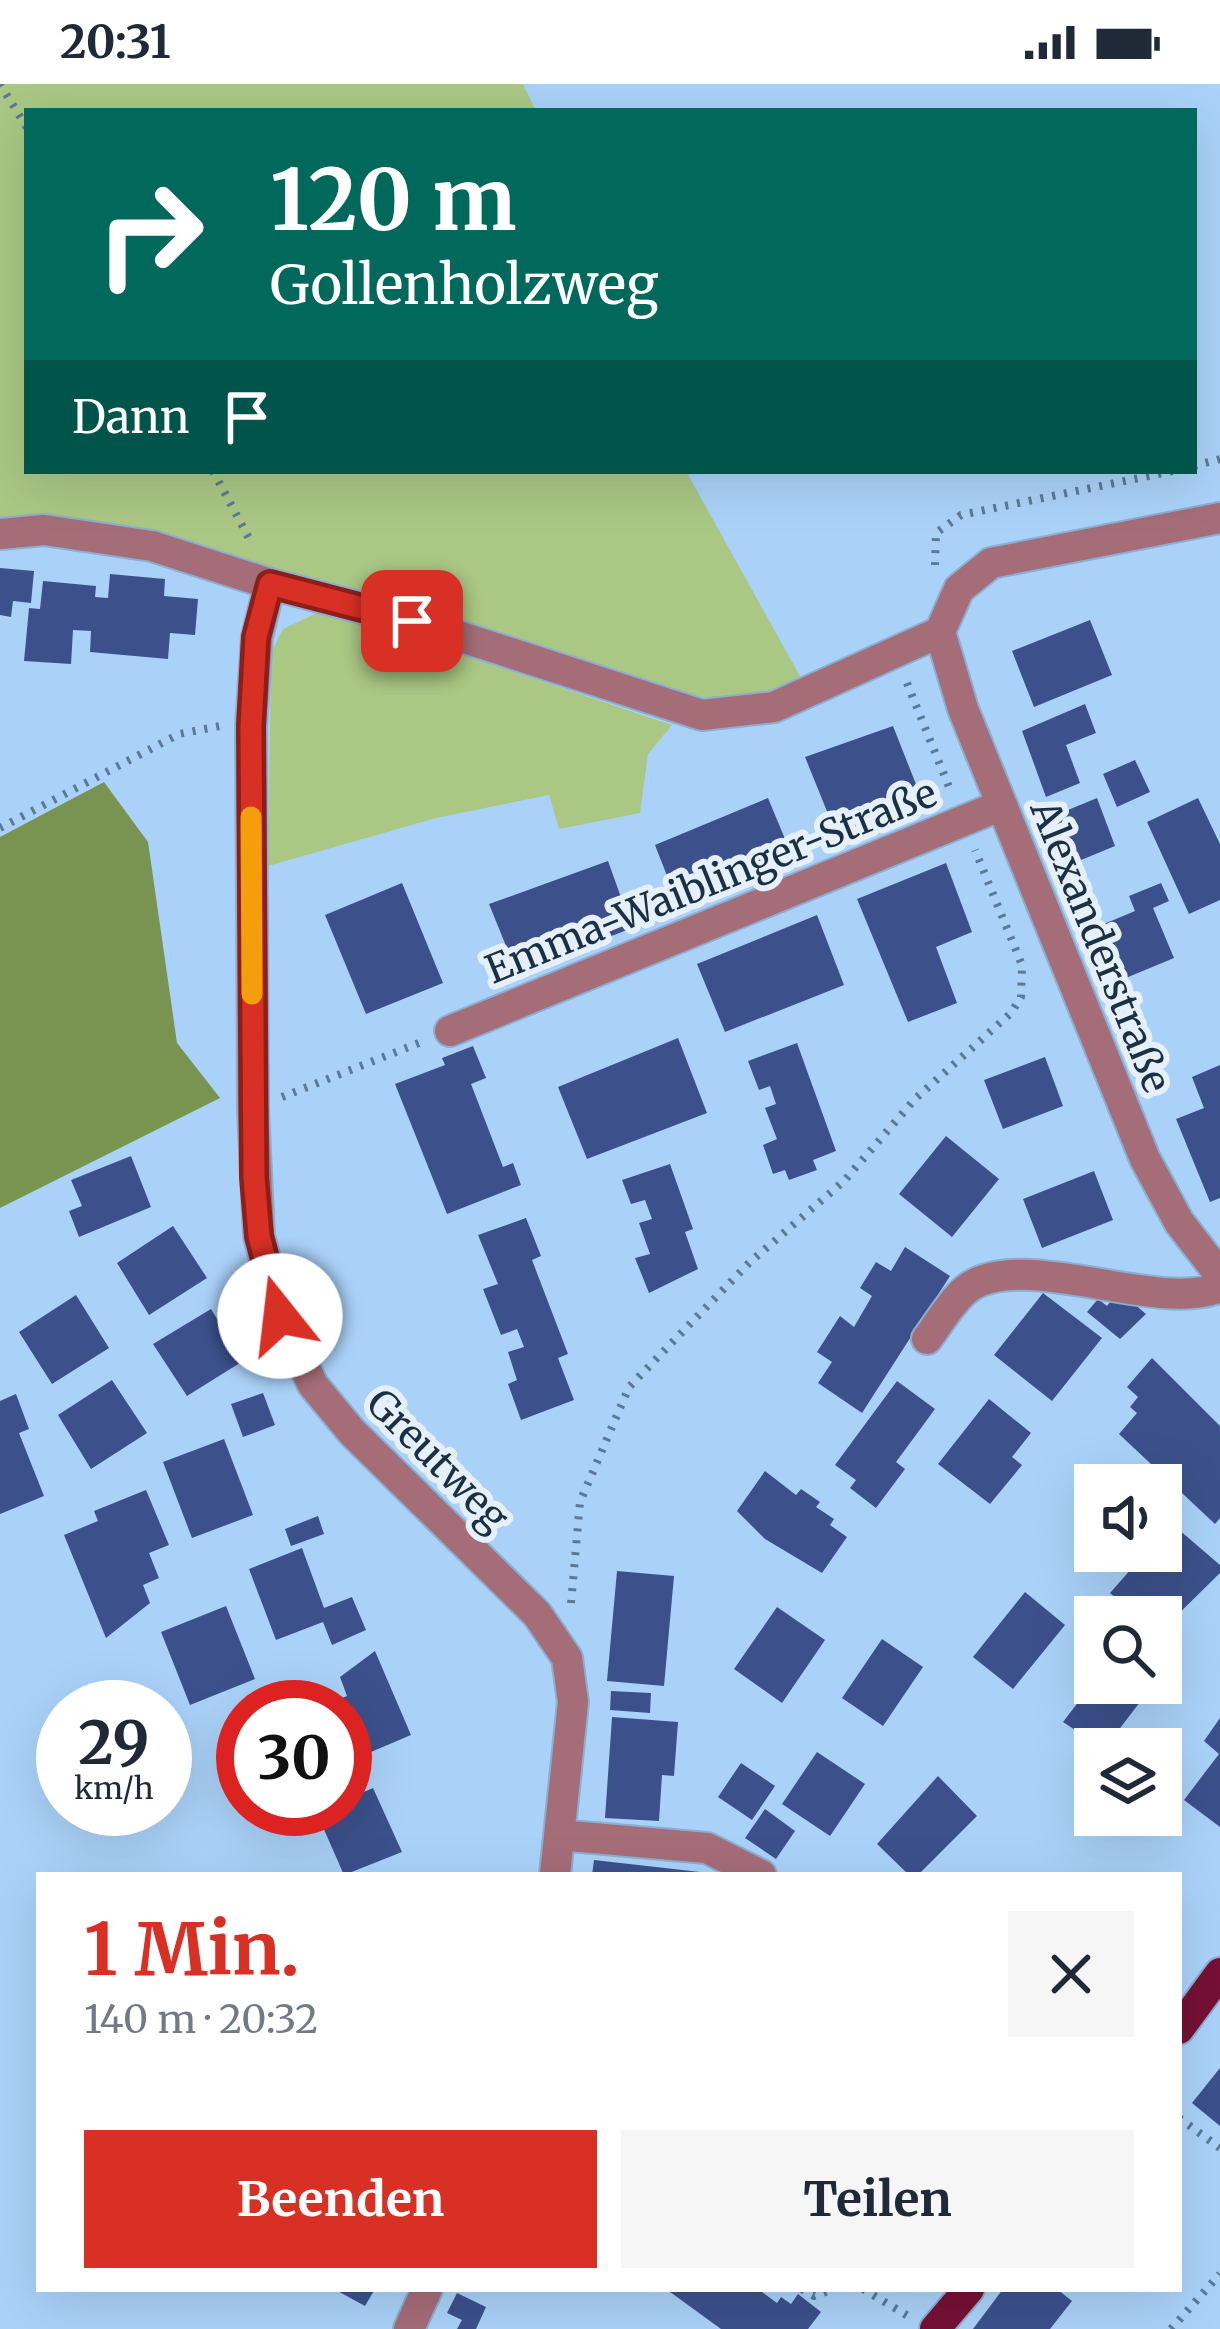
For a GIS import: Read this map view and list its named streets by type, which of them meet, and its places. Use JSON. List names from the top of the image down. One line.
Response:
{"streets":{"street":["Emma-Waiblinger-Straße","Alexanderstraße","Greutweg"]},"crossings":[["Emma-Waiblinger-Straße","Alexanderstraße"]],"page":{"status":"20:31","turn":["120 m","Gollenholzweg"],"then":"Dann","speed":"29 km/h","limit":"30","heading":["1 Min.","140 m · 20:32"],"buttons":["Beenden","Teilen"]}}
